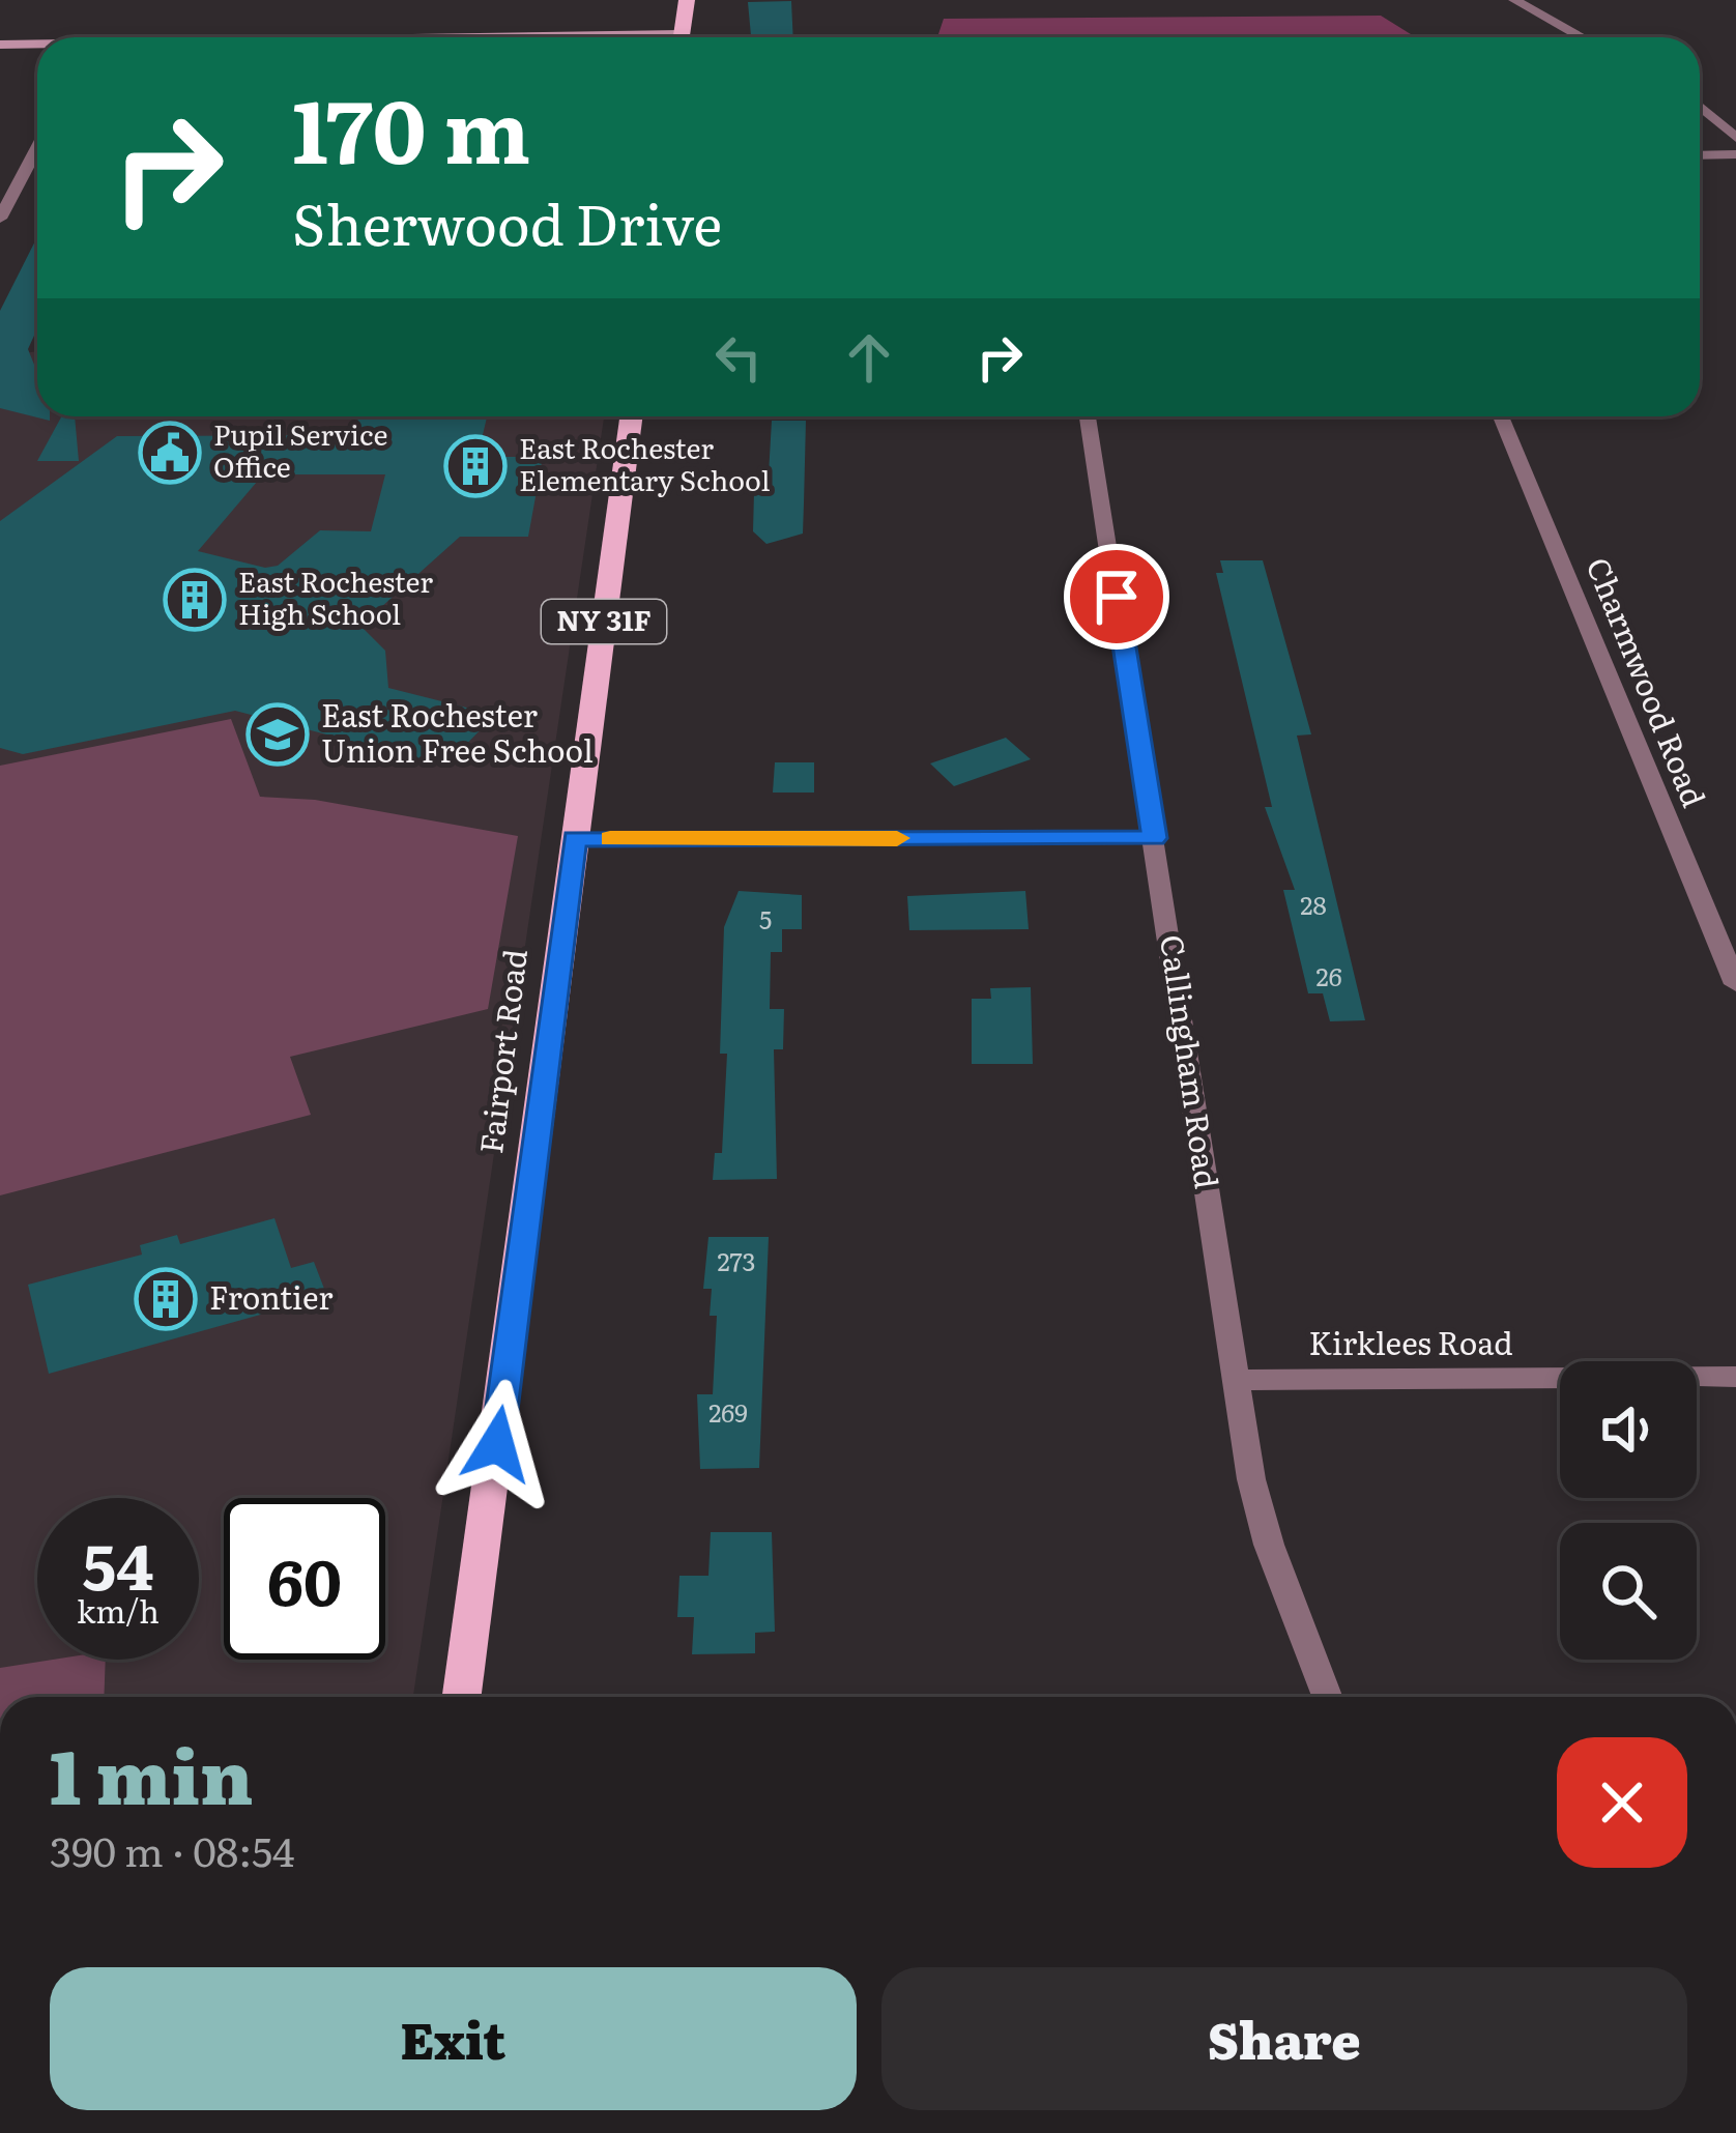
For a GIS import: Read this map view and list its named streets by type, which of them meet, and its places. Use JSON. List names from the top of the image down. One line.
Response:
{"streets":{"main road":["NY 31F","Fairport Road"],"street":["Charmwood Road","Callingham Road","Kirklees Road"]},"crossings":[["Callingham Road","Kirklees Road"]],"places":{"public building":["Pupil Service Office"],"building":["East Rochester Elementary School","East Rochester High School","Frontier"],"school or university":["East Rochester Union Free School"]},"house_numbers":["28","5","26","273","269"],"page":{"turn":["170 m","Sherwood Drive"],"speed":"54 km/h","limit":"60","heading":["1 min","390 m · 08:54"],"buttons":["Exit","Share"]}}
